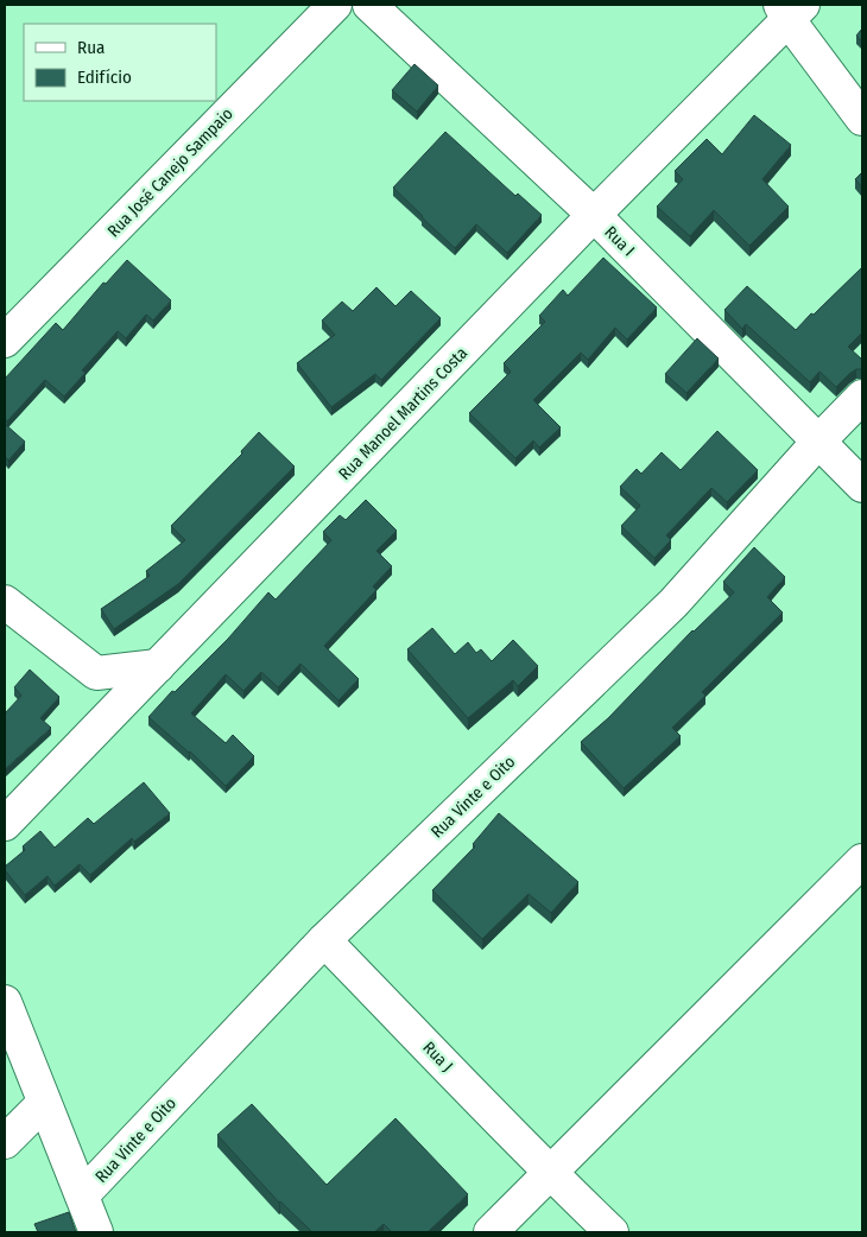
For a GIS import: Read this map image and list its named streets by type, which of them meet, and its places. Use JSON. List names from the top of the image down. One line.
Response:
{"streets":{"street":["Rua José Canejo Sampaio","Rua I","Rua Manoel Martins Costa","Rua Vinte e Oito","Rua J"]},"crossings":[["Rua I","Rua Manoel Martins Costa"],["Rua I","Rua Vinte e Oito"],["Rua Vinte e Oito","Rua J"]],"legend":["Rua","Edifício"]}
